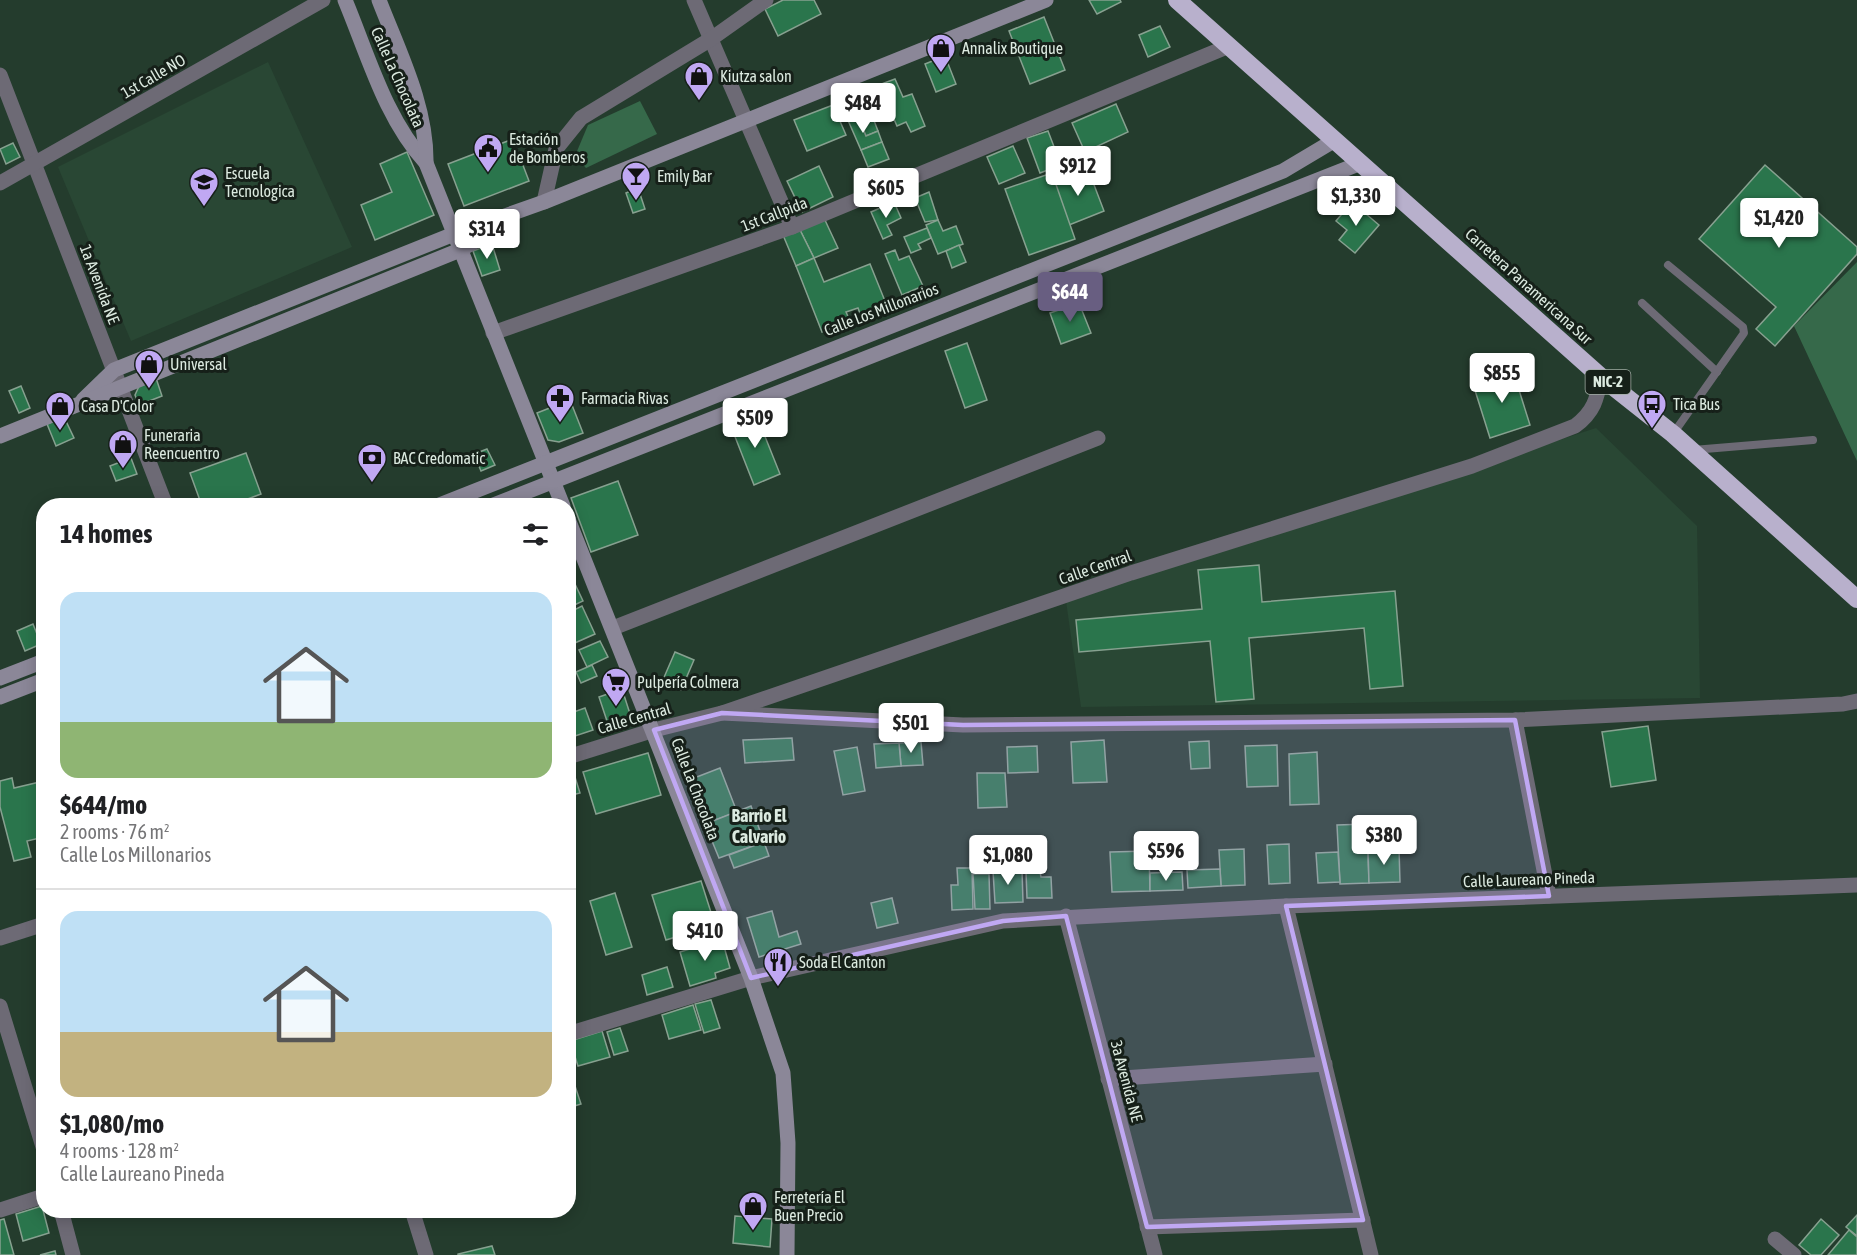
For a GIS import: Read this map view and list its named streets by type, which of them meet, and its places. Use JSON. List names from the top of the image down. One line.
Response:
{"streets":{"highway":["Carretera Panamericana Sur","NIC-2"],"street":["1st Calle NO","Calle La Chocolata","1st Callpida","1a Avenida NE","Calle Los Millonarios","Calle Central","Calle Laureano Pineda","3a Avenida NE"]},"crossings":[["1st Calle NO","1a Avenida NE"],["Calle La Chocolata","1st Callpida"],["Calle La Chocolata","Calle Los Millonarios"],["Calle La Chocolata","Calle Central"],["Calle La Chocolata","Calle Laureano Pineda"],["1st Callpida","Carretera Panamericana Sur"],["Carretera Panamericana Sur","Calle Los Millonarios"],["Carretera Panamericana Sur","Calle Central"],["Calle Laureano Pineda","3a Avenida NE"]],"districts":["Barrio El Calvario"],"places":{"shop":["Annalix Boutique","Kiutza salon","Universal","Casa D'Color","Funeraria Reencuentro","Ferretería El Buen Precio"],"public building":["Estación de Bomberos"],"bar":["Emily Bar"],"school or university":["Escuela Tecnologica"],"pharmacy":["Farmacia Rivas"],"bus stop":["Tica Bus"],"bank":["BAC Credomatic"],"supermarket":["Pulpería Colmera"],"restaurant":["Soda El Canton"]},"page":{"price":["$484","$912","$605","$1,330","$1,420","$314","$644","$855","$509","$501","$380","$596","$1,080","$410"],"heading":"14 homes","list":[{"name":"$644/mo","note":"2 rooms · 76 m² · Calle Los Millonarios"},{"name":"$1,080/mo","note":"4 rooms · 128 m² · Calle Laureano Pineda"}]}}
